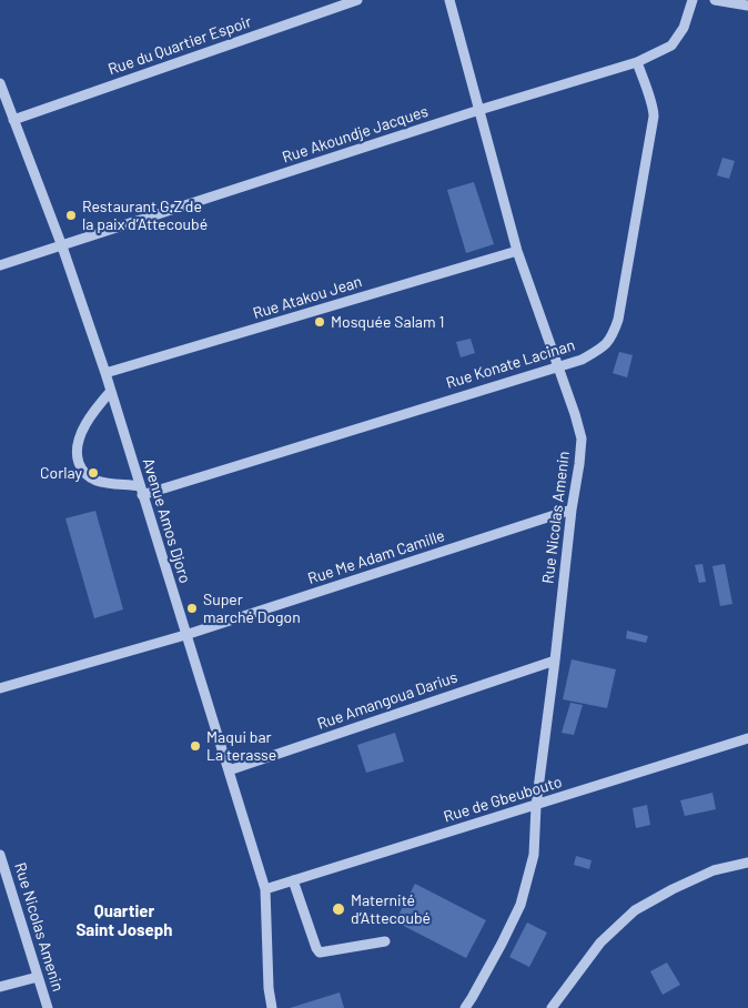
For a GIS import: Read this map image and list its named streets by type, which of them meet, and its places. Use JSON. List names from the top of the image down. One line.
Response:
{"streets":{"street":["Rue du Quartier Espoir","Rue Akoundje Jacques","Rue Atakou Jean","Rue Konate Lacinan","Rue Nicolas Amenin","Avenue Amos Djoro","Rue Me Adam Camille","Rue Amangoua Darius","Rue de Gbeubouto"]},"crossings":[["Rue du Quartier Espoir","Avenue Amos Djoro"],["Rue Akoundje Jacques","Rue Konate Lacinan"],["Rue Akoundje Jacques","Rue Nicolas Amenin"],["Rue Akoundje Jacques","Avenue Amos Djoro"],["Rue Atakou Jean","Rue Nicolas Amenin"],["Rue Atakou Jean","Avenue Amos Djoro"],["Rue Konate Lacinan","Rue Nicolas Amenin"],["Rue Konate Lacinan","Avenue Amos Djoro"],["Rue Nicolas Amenin","Rue Me Adam Camille"],["Rue Nicolas Amenin","Rue Amangoua Darius"],["Rue Nicolas Amenin","Rue de Gbeubouto"],["Avenue Amos Djoro","Rue Me Adam Camille"],["Avenue Amos Djoro","Rue Amangoua Darius"],["Avenue Amos Djoro","Rue de Gbeubouto"]],"districts":["Quartier Saint Joseph"],"places":["Restaurant G.Z de la paix d’Attecoubé","Mosquée Salam 1","Corlay","Super marché Dogon","Maqui bar La terasse","Maternité d’Attecoubé"]}
